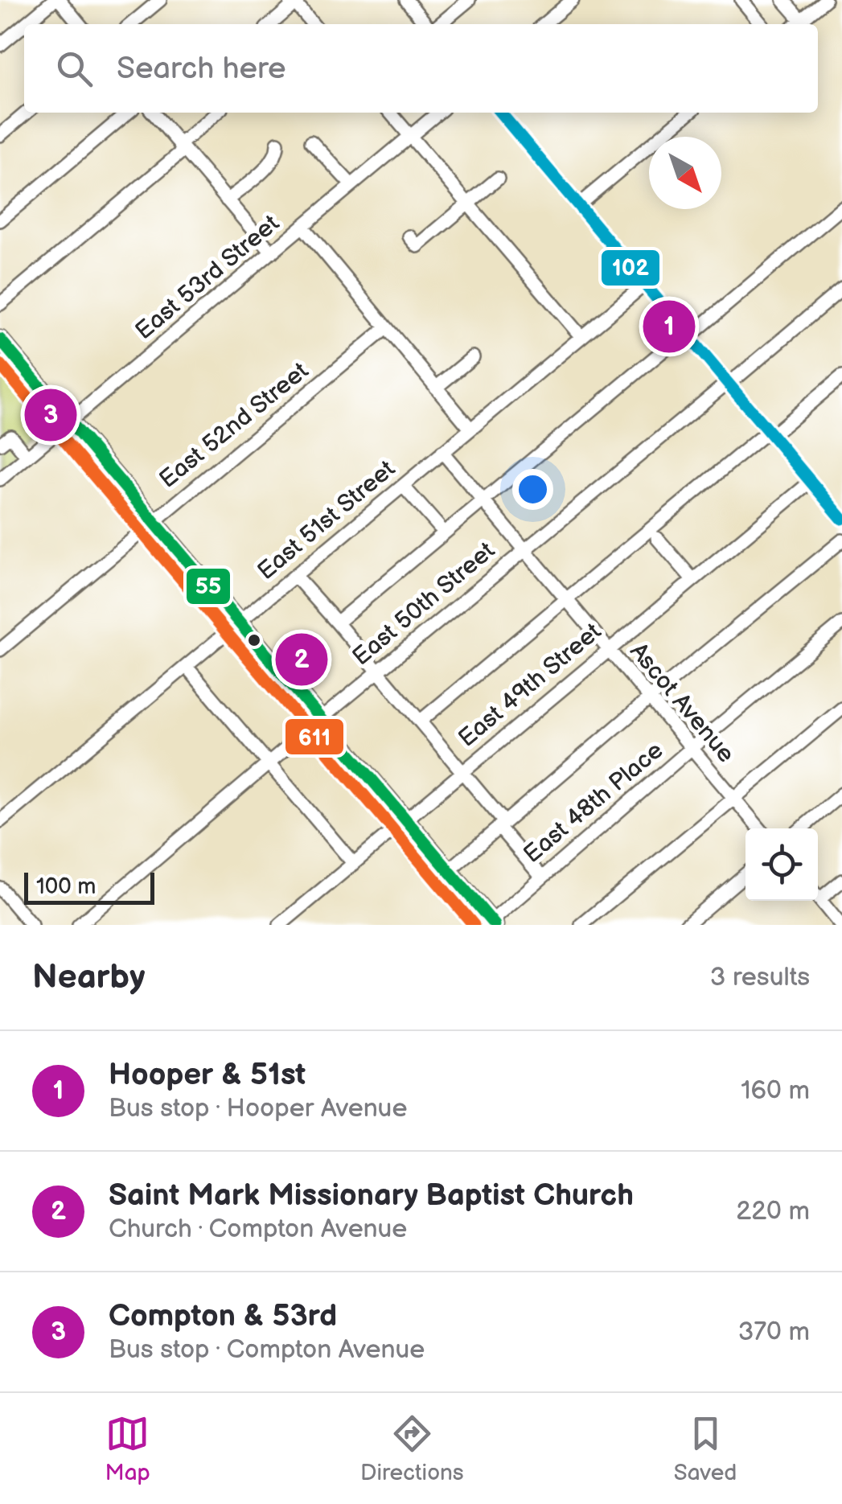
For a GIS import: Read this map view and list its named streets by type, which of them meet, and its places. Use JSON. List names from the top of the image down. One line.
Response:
{"streets":{"street":["East 53rd Street","East 52nd Street","East 51st Street","East 50th Street","East 49th Street","Ascot Avenue","East 48th Place"]},"crossings":[["East 51st Street","Ascot Avenue"],["East 50th Street","Ascot Avenue"],["East 49th Street","Ascot Avenue"],["Ascot Avenue","East 48th Place"]],"lines":["transit line 102","transit line 55","transit line 611"],"scale_bar":"100 m","north":"bottom right","page":{"search":"Search here","pins":["1","3","2"],"scale":"100 m","heading":["Nearby","3 results"],"list":[{"mark":"1","name":"Hooper & 51st","note":"Bus stop · Hooper Avenue","value":"160 m"},{"mark":"2","name":"Saint Mark Missionary Baptist Church","note":"Church · Compton Avenue","value":"220 m"},{"mark":"3","name":"Compton & 53rd","note":"Bus stop · Compton Avenue","value":"370 m"}],"nav":["Map","Directions","Saved"]}}
